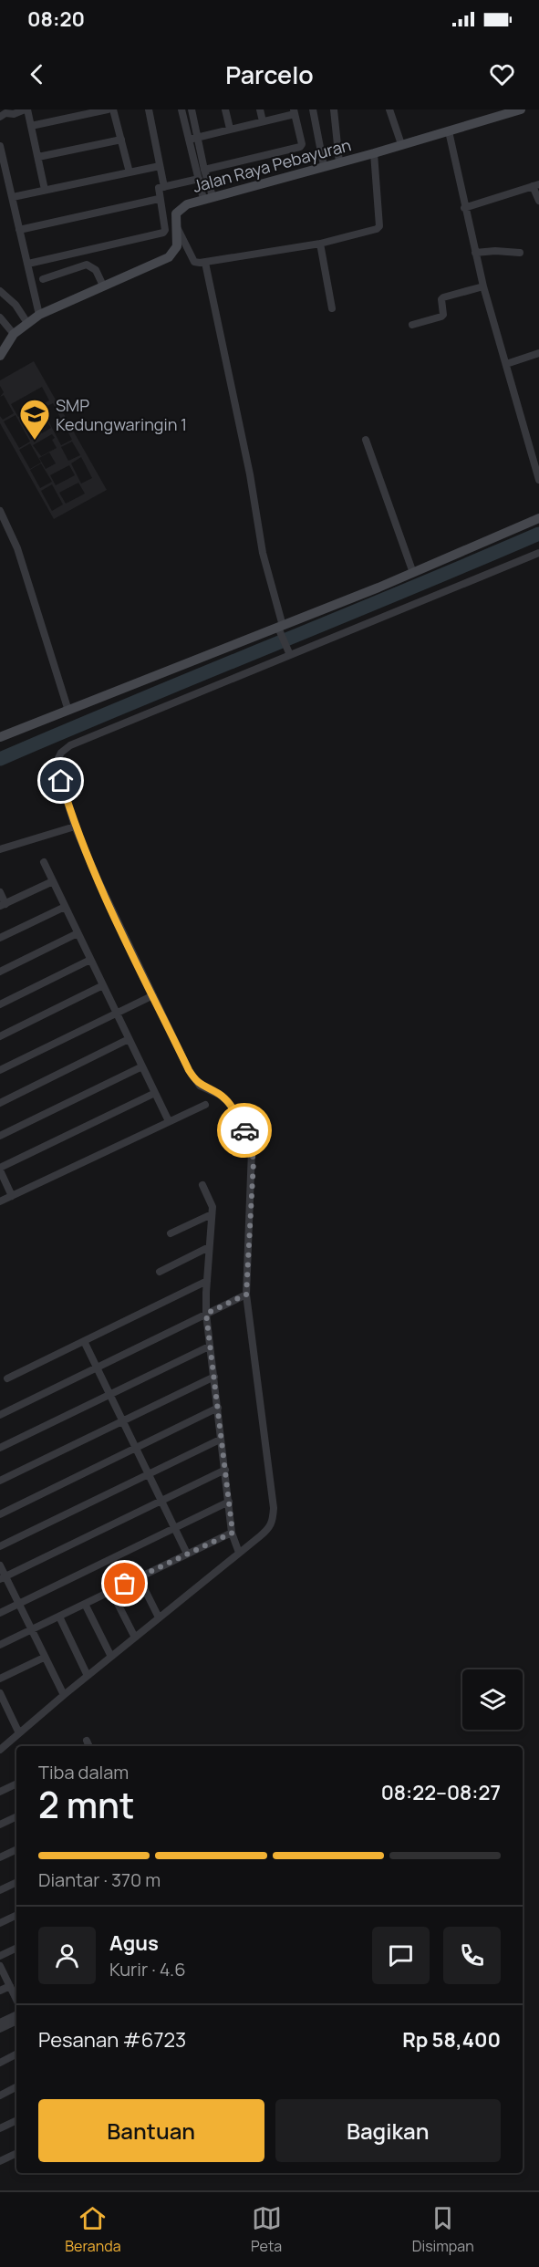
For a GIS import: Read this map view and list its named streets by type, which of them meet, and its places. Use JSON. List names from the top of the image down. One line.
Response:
{"streets":{"main road":["Jalan Raya Pebayuran"]},"places":{"school or university":["SMP Kedungwaringin 1"]},"page":{"status":"08:20","header":"Parcelo","heading":["2 mnt","Tiba dalam","08:22–08:27"],"panel":["Agus","Kurir · 4.6","Pesanan #6723","Rp 58,400"],"bar":"Diantar · 370 m","buttons":["Bantuan","Bagikan"],"tabs":["Beranda","Peta","Disimpan"]}}
